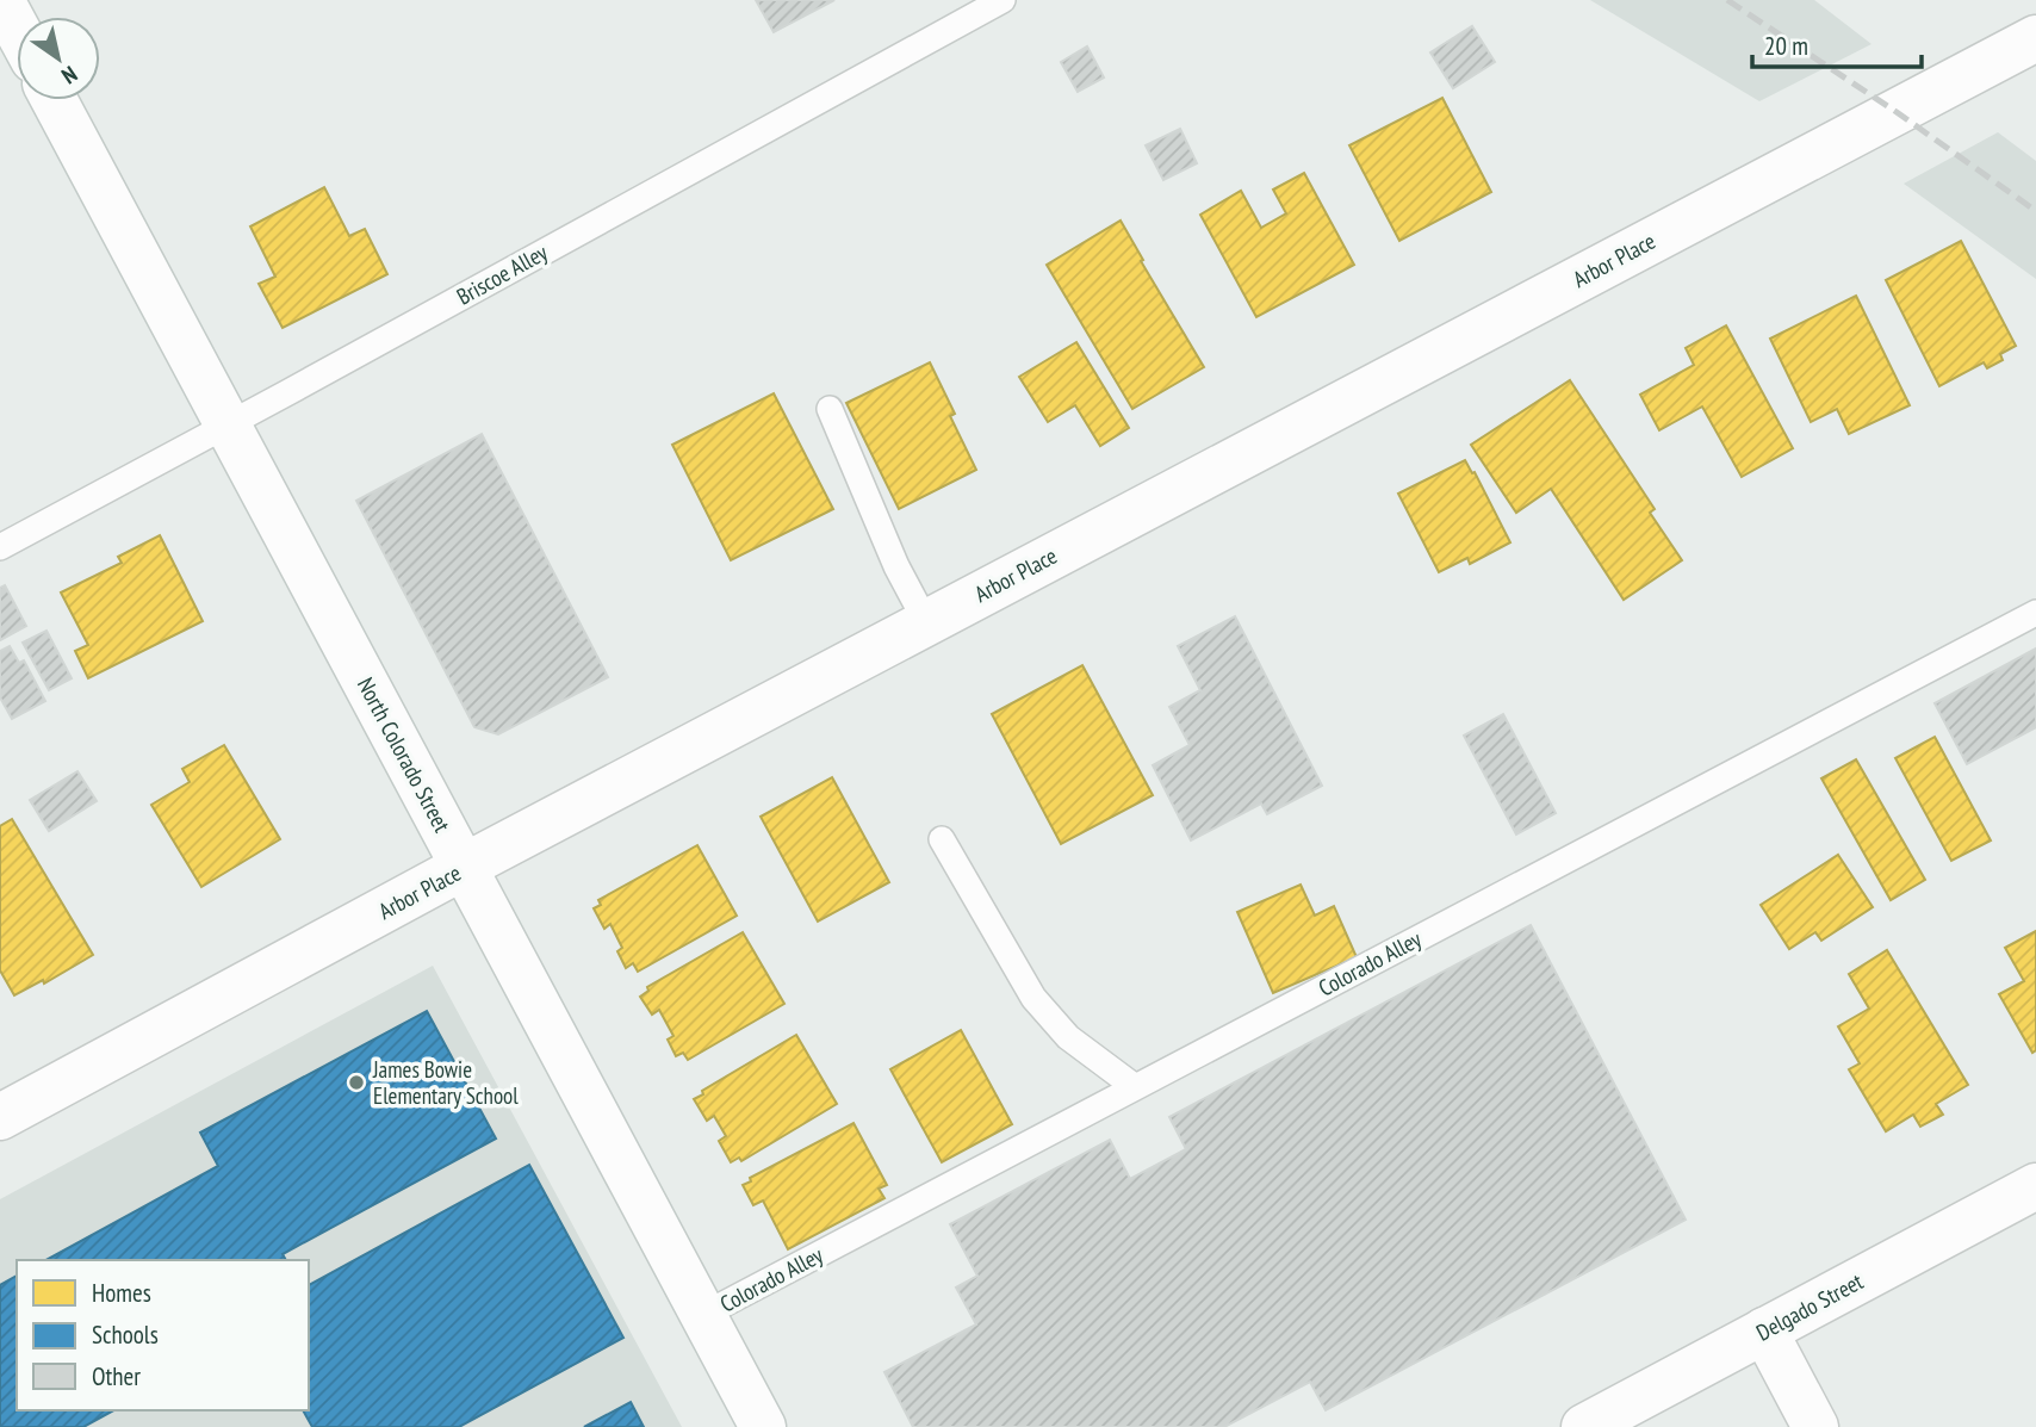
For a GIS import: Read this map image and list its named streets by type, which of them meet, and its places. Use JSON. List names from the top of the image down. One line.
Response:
{"streets":{"street":["Arbor Place","North Colorado Street","Delgado Street"],"lane":["Briscoe Alley","Colorado Alley"]},"crossings":[["Arbor Place","North Colorado Street"],["Briscoe Alley","North Colorado Street"],["North Colorado Street","Colorado Alley"]],"places":["James Bowie Elementary School"],"legend":["Homes","Schools","Other"],"scale_bar":"20 m","north":"bottom right"}
